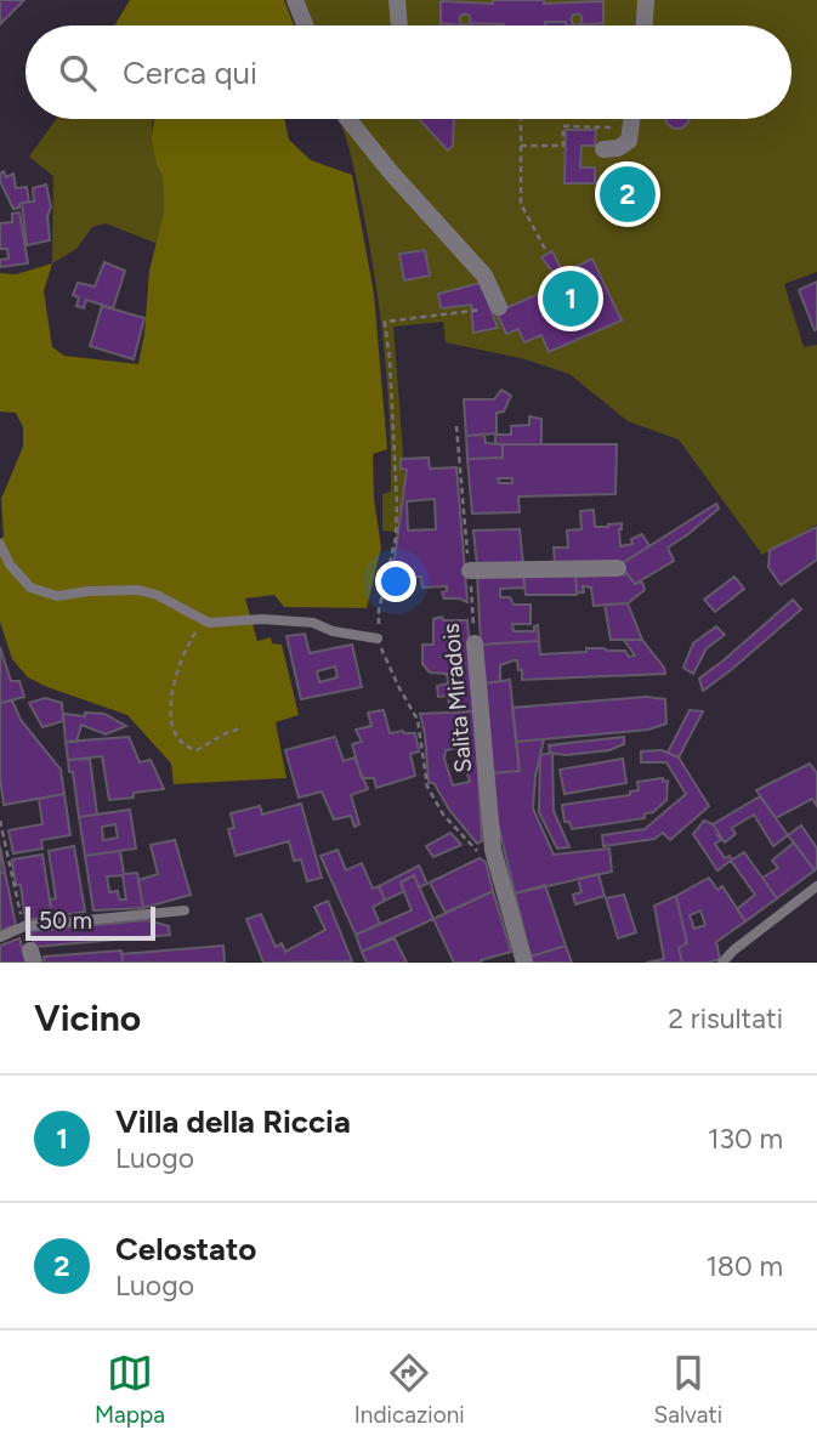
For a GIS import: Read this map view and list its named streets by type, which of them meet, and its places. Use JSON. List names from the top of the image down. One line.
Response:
{"streets":{"street":["Salita Miradois"]},"scale_bar":"50 m","page":{"search":"Cerca qui","pins":["2","1"],"scale":"50 m","heading":["Vicino","2 risultati"],"list":[{"mark":"1","name":"Villa della Riccia","note":"Luogo","value":"130 m"},{"mark":"2","name":"Celostato","note":"Luogo","value":"180 m"}],"nav":["Mappa","Indicazioni","Salvati"]}}
